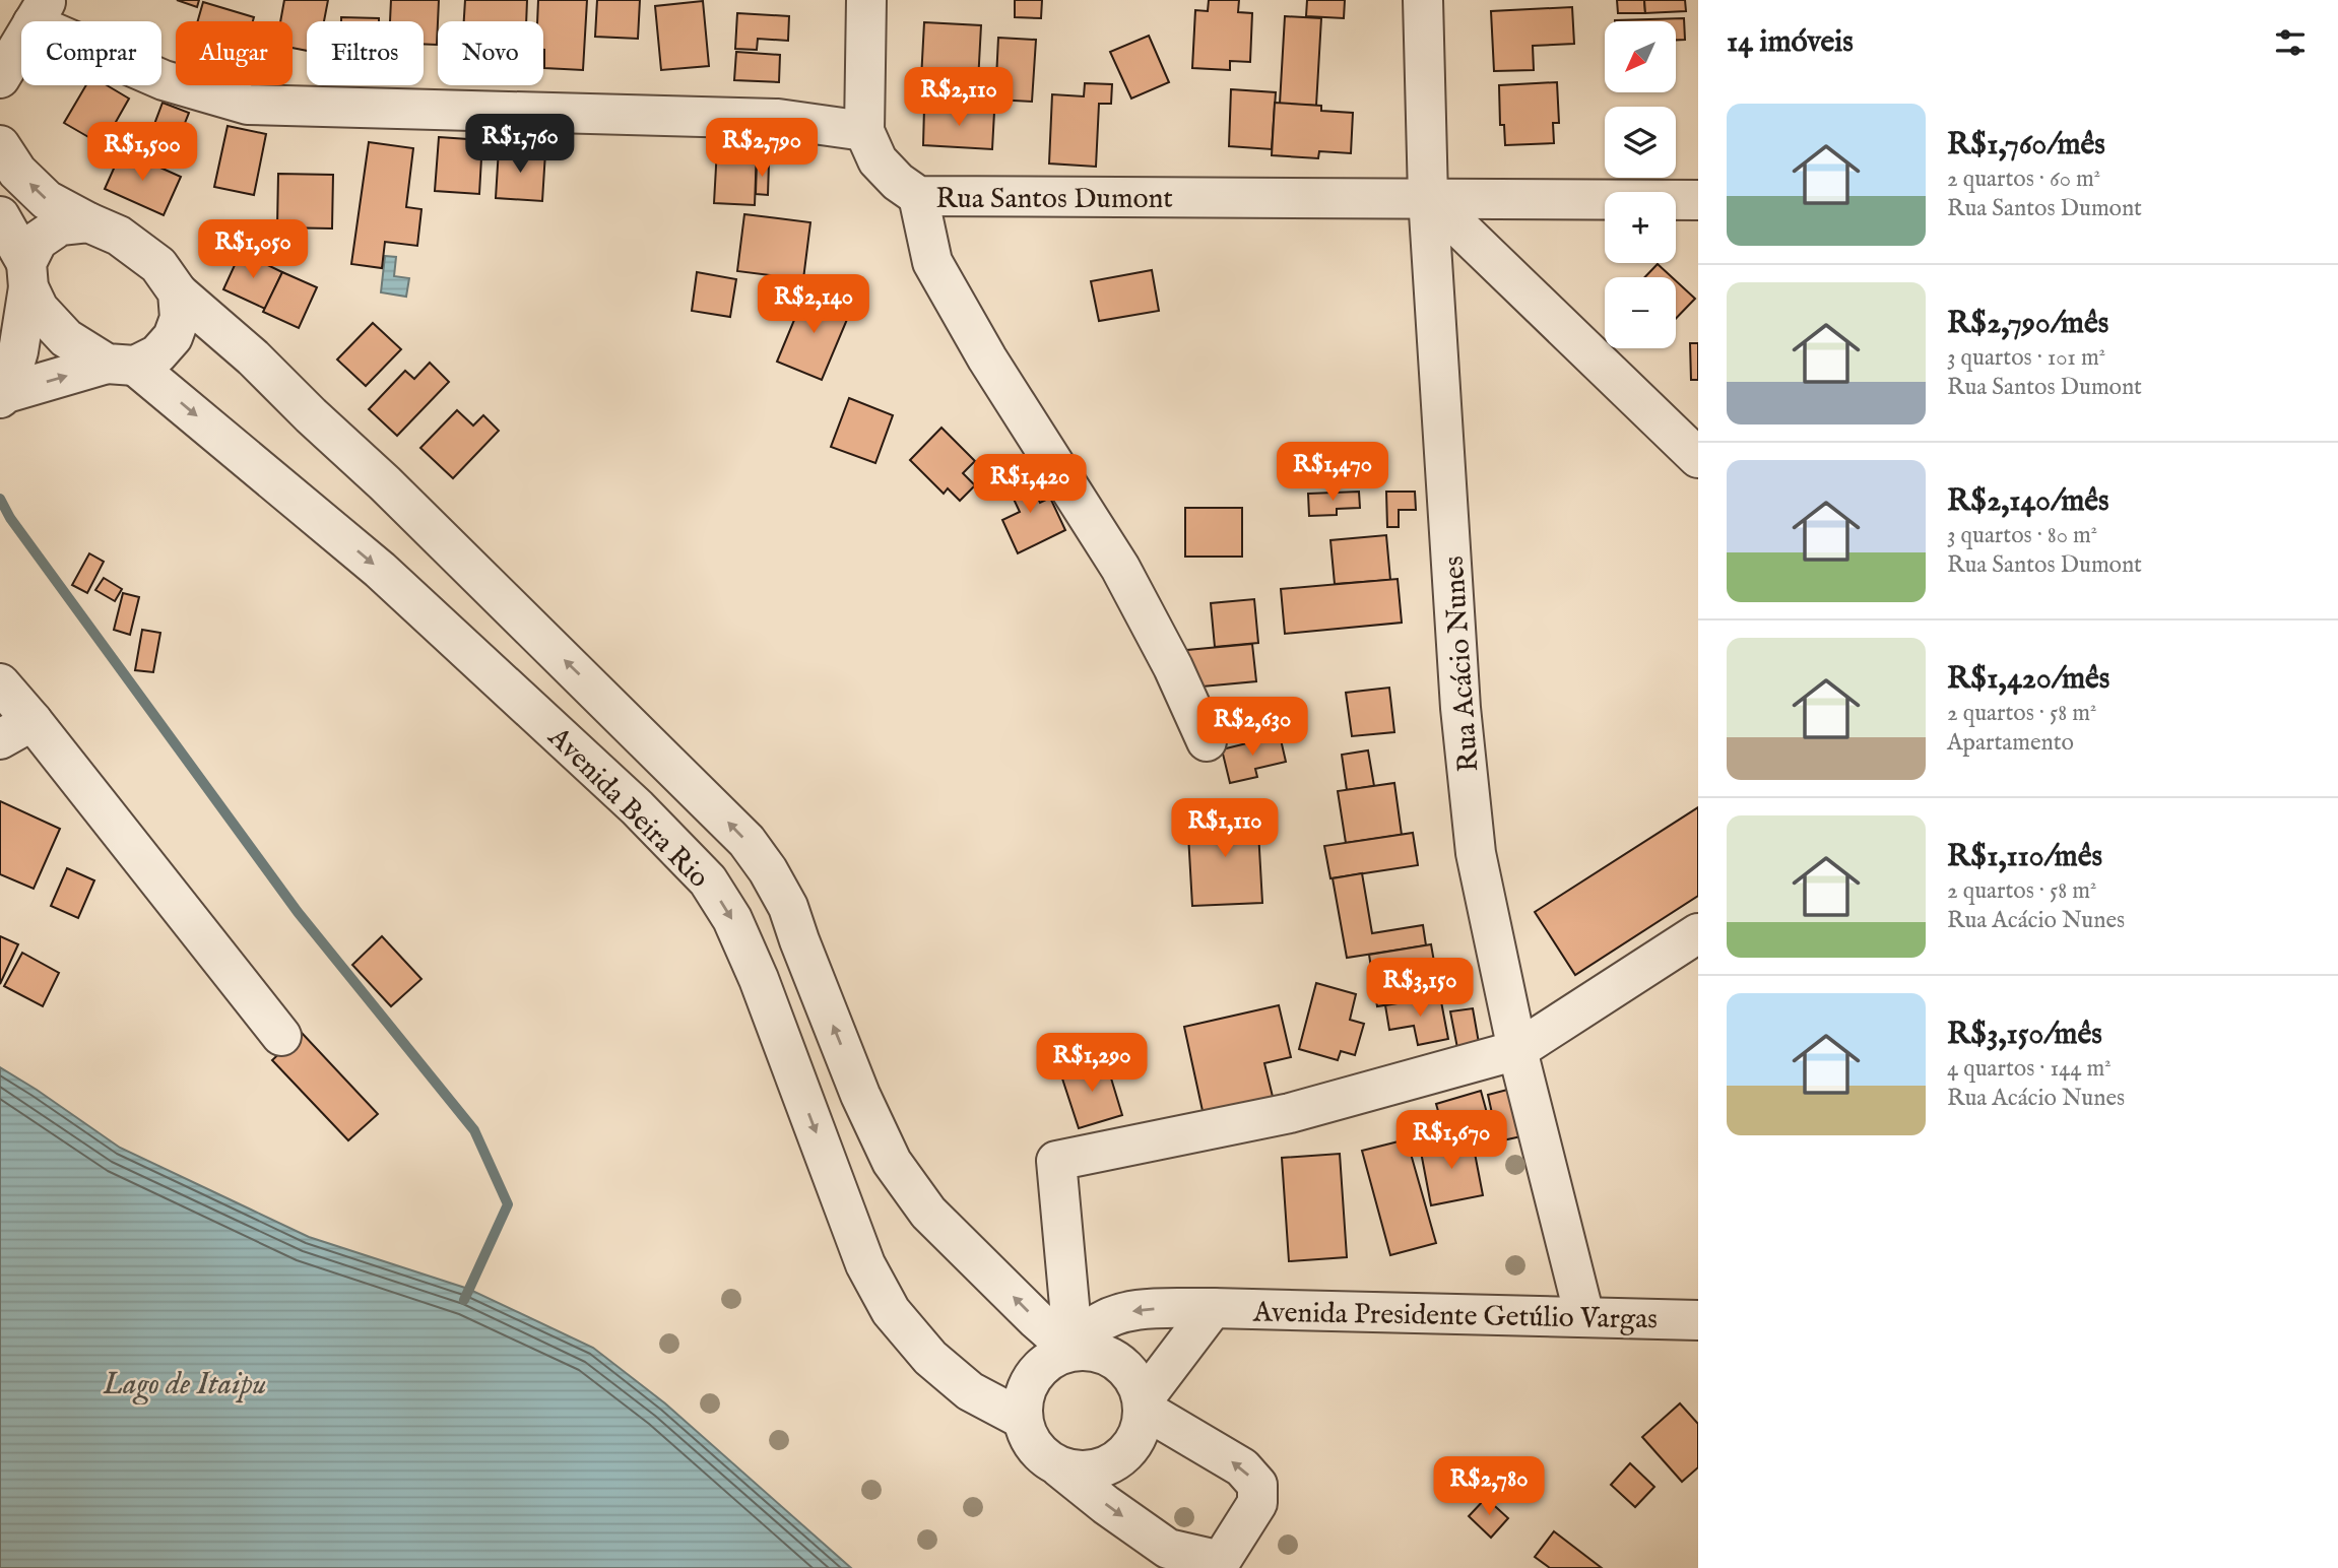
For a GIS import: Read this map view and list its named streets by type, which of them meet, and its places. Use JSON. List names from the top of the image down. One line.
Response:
{"streets":{"street":["Rua Santos Dumont","Rua Acácio Nunes","Avenida Beira Rio","Avenida Presidente Getúlio Vargas"]},"crossings":[["Rua Santos Dumont","Rua Acácio Nunes"],["Rua Acácio Nunes","Avenida Presidente Getúlio Vargas"],["Avenida Beira Rio","Avenida Presidente Getúlio Vargas"]],"water":["Lago de Itaipu"],"north":"bottom left","page":{"heading":"14 imóveis","map_buttons":["+","−"],"chip":["Comprar","Alugar","Filtros","Novo"],"price":["R$2,110","R$1,760","R$2,790","R$1,500","R$1,050","R$2,140","R$1,470","R$1,420","R$2,630","R$1,110","R$3,150","R$1,290","R$1,670","R$2,780"],"list":[{"name":"R$1,760/mês","note":"2 quartos · 60 m² · Rua Santos Dumont"},{"name":"R$2,790/mês","note":"3 quartos · 101 m² · Rua Santos Dumont"},{"name":"R$2,140/mês","note":"3 quartos · 80 m² · Rua Santos Dumont"},{"name":"R$1,420/mês","note":"2 quartos · 58 m² · Apartamento"},{"name":"R$1,110/mês","note":"2 quartos · 58 m² · Rua Acácio Nunes"},{"name":"R$3,150/mês","note":"4 quartos · 144 m² · Rua Acácio Nunes"}]}}
